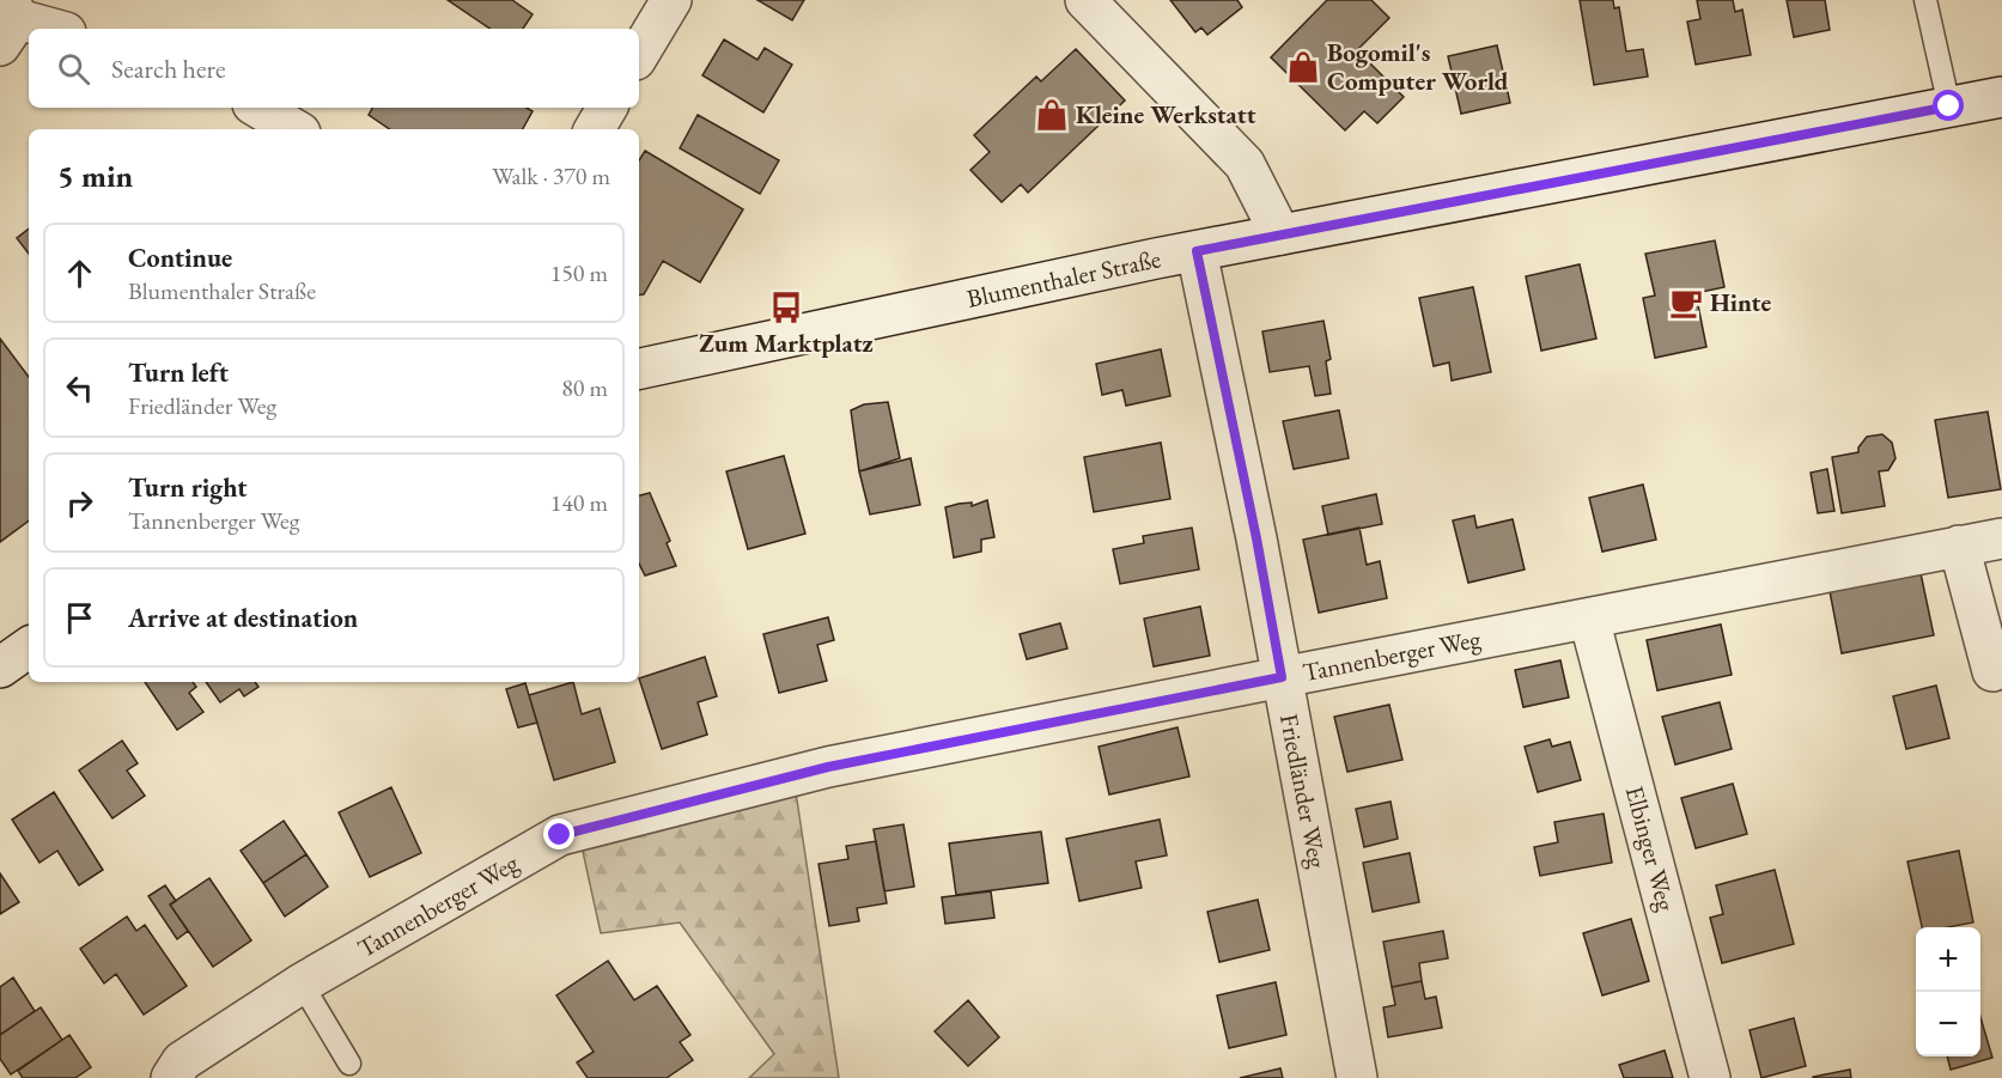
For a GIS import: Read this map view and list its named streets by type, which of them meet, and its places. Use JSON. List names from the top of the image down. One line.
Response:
{"streets":{"street":["Blumenthaler Straße","Tannenberger Weg","Friedländer Weg","Elbinger Weg"]},"crossings":[["Blumenthaler Straße","Friedländer Weg"],["Tannenberger Weg","Friedländer Weg"],["Tannenberger Weg","Elbinger Weg"]],"places":{"shop":["Bogomil's Computer World","Kleine Werkstatt"],"cafe":["Hinte"],"bus stop":["Zum Marktplatz"]},"page":{"search":"Search here","heading":["5 min","Walk · 370 m"],"list":[["Continue","Blumenthaler Straße","150 m"],["Turn left","Friedländer Weg","80 m"],["Turn right","Tannenberger Weg","140 m"],"Arrive at destination"],"map_buttons":["+","−"]}}
